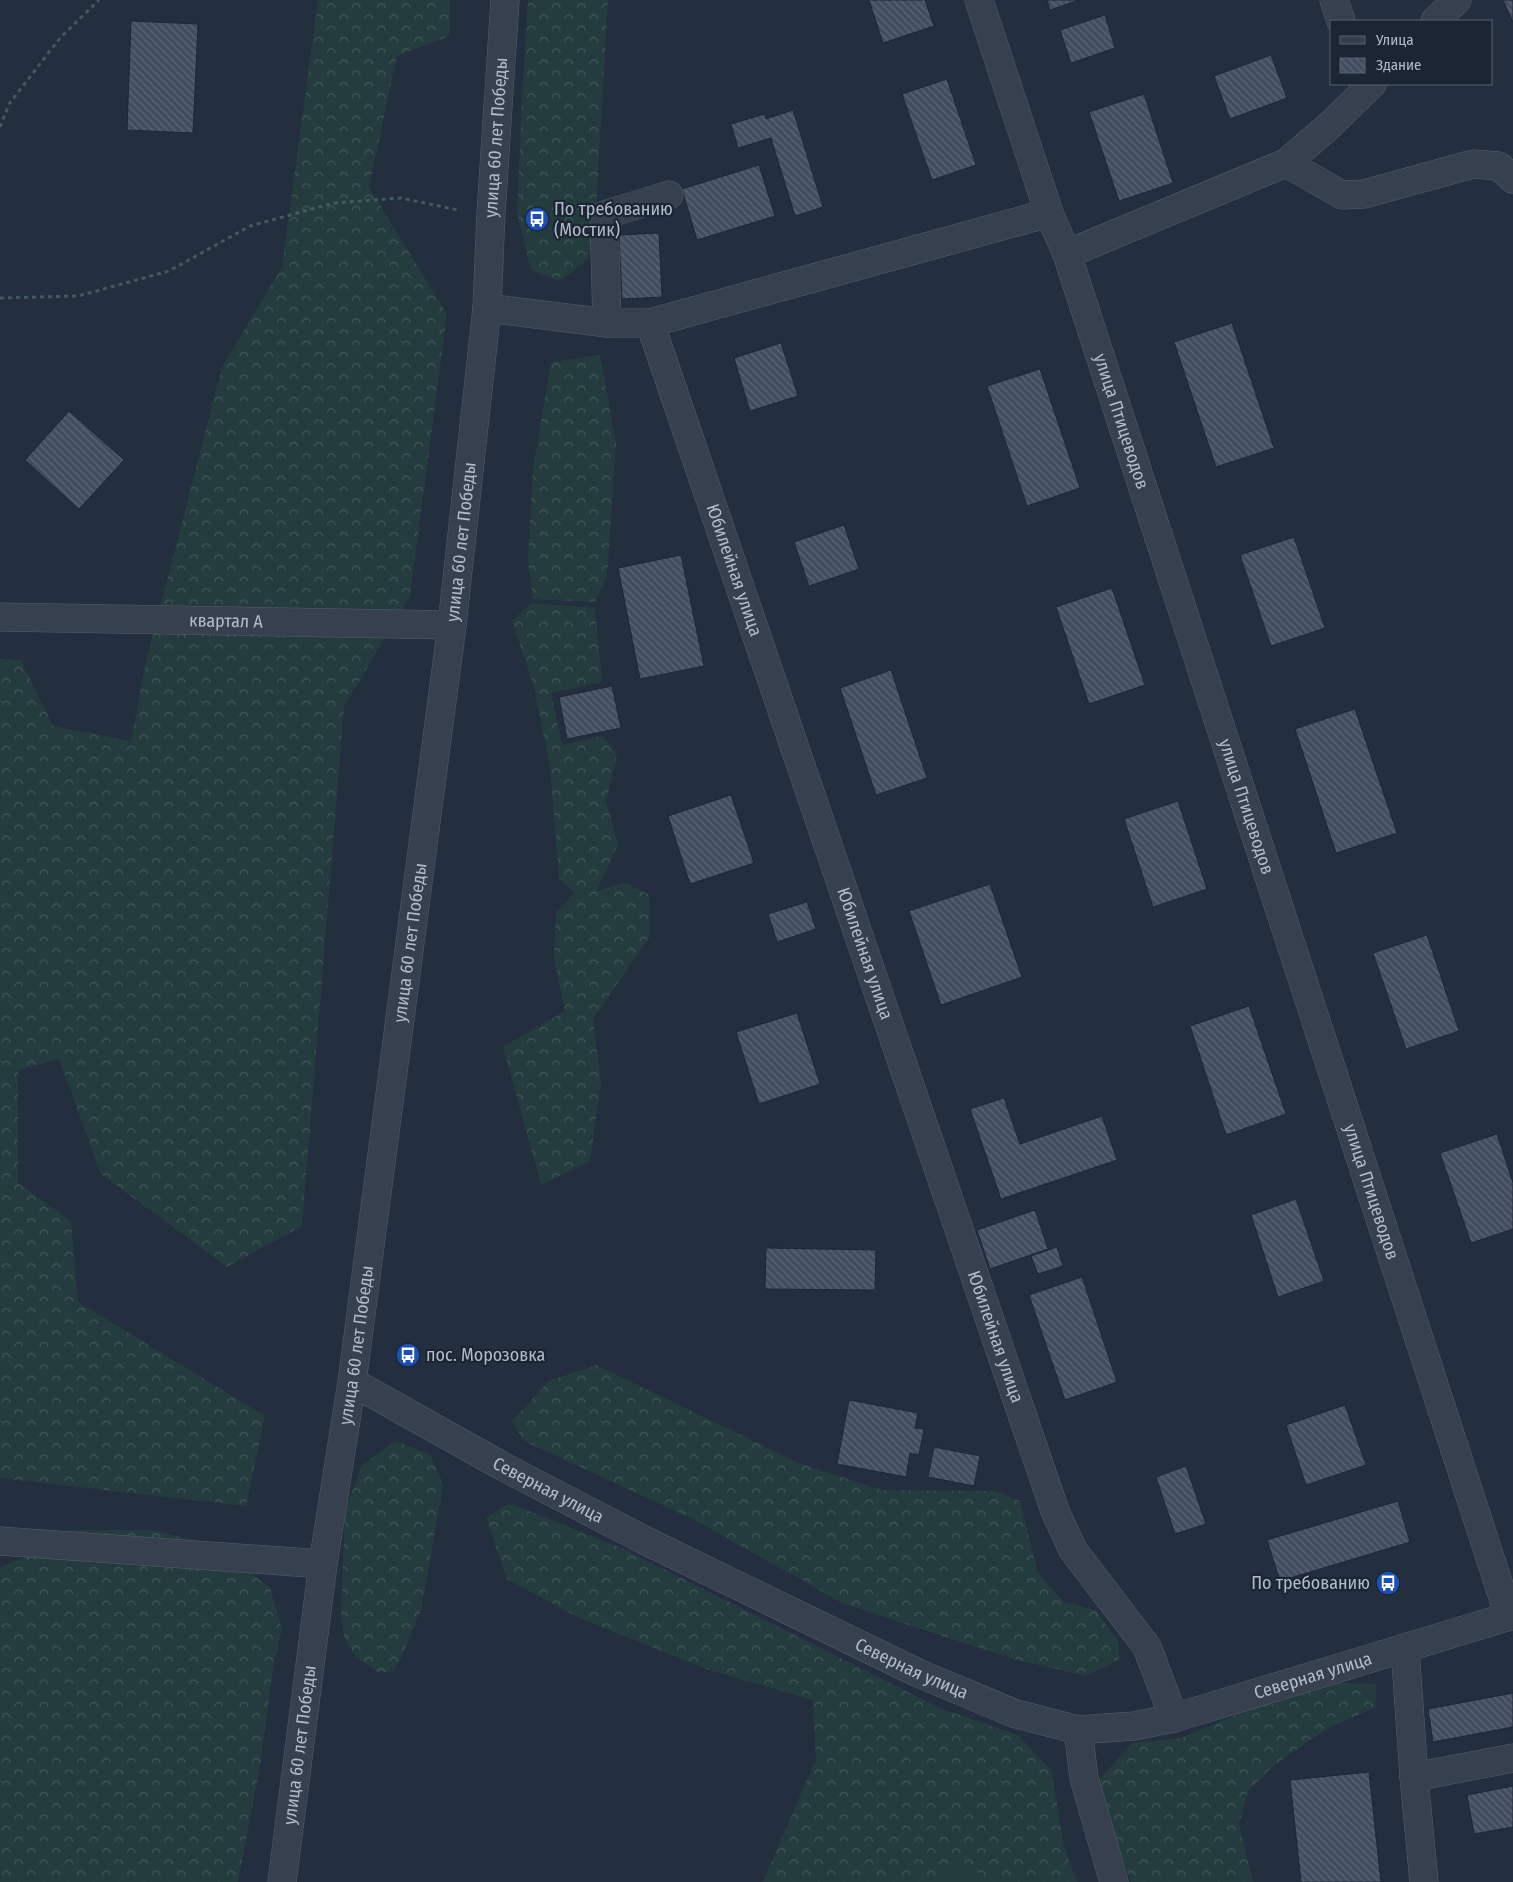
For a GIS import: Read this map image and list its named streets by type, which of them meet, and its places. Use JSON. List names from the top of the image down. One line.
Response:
{"streets":{"street":["улица 60 лет Победы","улица Птицеводов","Юбилейная улица","квартал А","Северная улица"]},"crossings":[["улица 60 лет Победы","квартал А"],["улица 60 лет Победы","Северная улица"],["улица Птицеводов","Северная улица"],["Юбилейная улица","Северная улица"]],"places":{"bus stop":["По требованию (Мостик)","пос. Морозовка","По требованию"]},"legend":["Улица","Здание"]}
